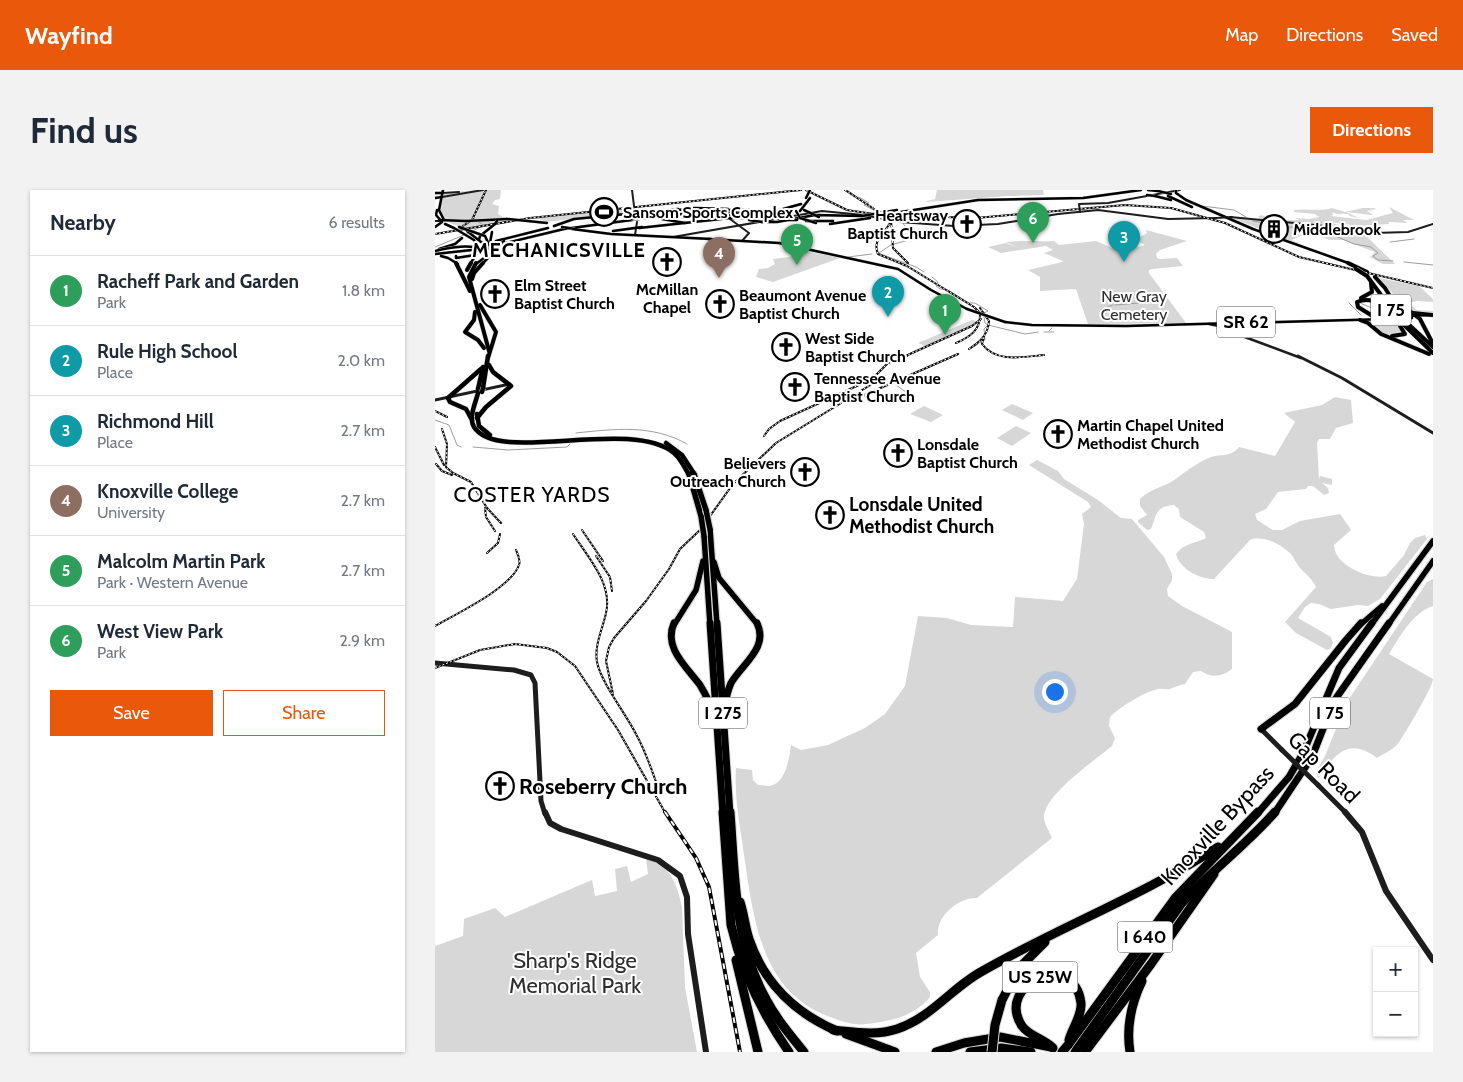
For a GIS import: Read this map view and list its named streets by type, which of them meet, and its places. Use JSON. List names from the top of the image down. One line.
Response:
{"streets":{"highway":["I 75","I 275","Knoxville Bypass","I 640","US 25W"],"main road":["SR 62","Gap Road"]},"crossings":[["I 75","Knoxville Bypass"],["Knoxville Bypass","US 25W"]],"districts":["MECHANICSVILLE","COSTER YARDS"],"parks":["New Gray Cemetery","Sharp's Ridge Memorial Park"],"places":{"sports":["Sansom Sports Complex"],"church":["Heartsway Baptist Church","McMillan Chapel","Elm Street Baptist Church","Beaumont Avenue Baptist Church","West Side Baptist Church","Tennessee Avenue Baptist Church","Martin Chapel United Methodist Church","Lonsdale Baptist Church","Believers Outreach Church","Lonsdale United Methodist Church","Roseberry Church"],"building":["Middlebrook"]},"page":{"header":"Wayfind","nav":["Map","Directions","Saved"],"buttons":["Directions",["Save","Share"]],"title":"Find us","heading":["Nearby","6 results"],"pins":["6","3","5","4","2","1"],"list":[{"mark":"1","name":"Racheff Park and Garden","note":"Park","value":"1.8 km"},{"mark":"2","name":"Rule High School","note":"Place","value":"2.0 km"},{"mark":"3","name":"Richmond Hill","note":"Place","value":"2.7 km"},{"mark":"4","name":"Knoxville College","note":"University","value":"2.7 km"},{"mark":"5","name":"Malcolm Martin Park","note":"Park · Western Avenue","value":"2.7 km"},{"mark":"6","name":"West View Park","note":"Park","value":"2.9 km"}],"map_buttons":["+","−"]}}
